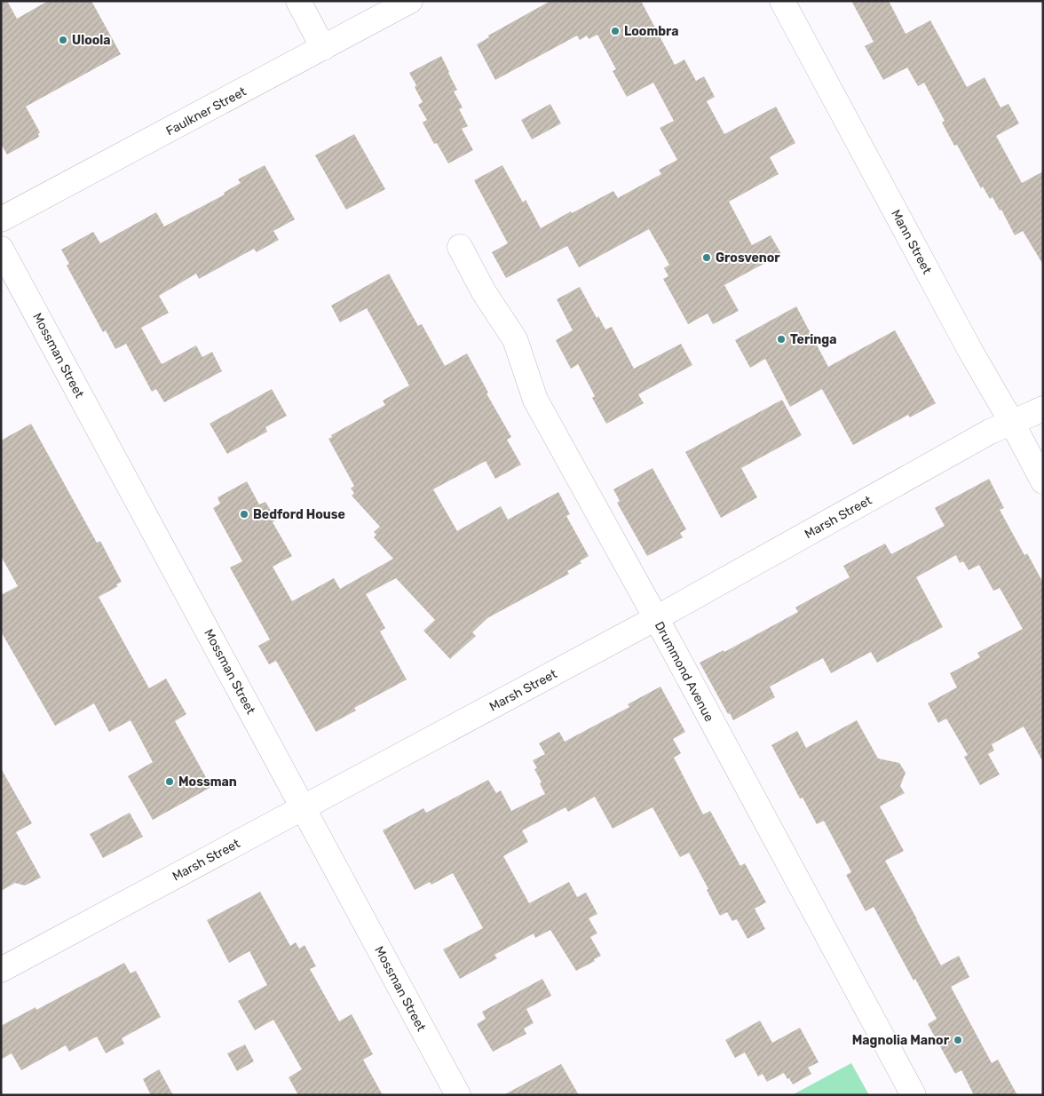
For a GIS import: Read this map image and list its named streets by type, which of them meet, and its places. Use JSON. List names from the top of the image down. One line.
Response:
{"streets":{"street":["Faulkner Street","Mann Street","Mossman Street","Marsh Street","Drummond Avenue"]},"crossings":[["Mann Street","Marsh Street"],["Mossman Street","Marsh Street"],["Marsh Street","Drummond Avenue"]],"places":["Loombra","Uloola","Grosvenor","Teringa","Bedford House","Mossman","Magnolia Manor"]}
